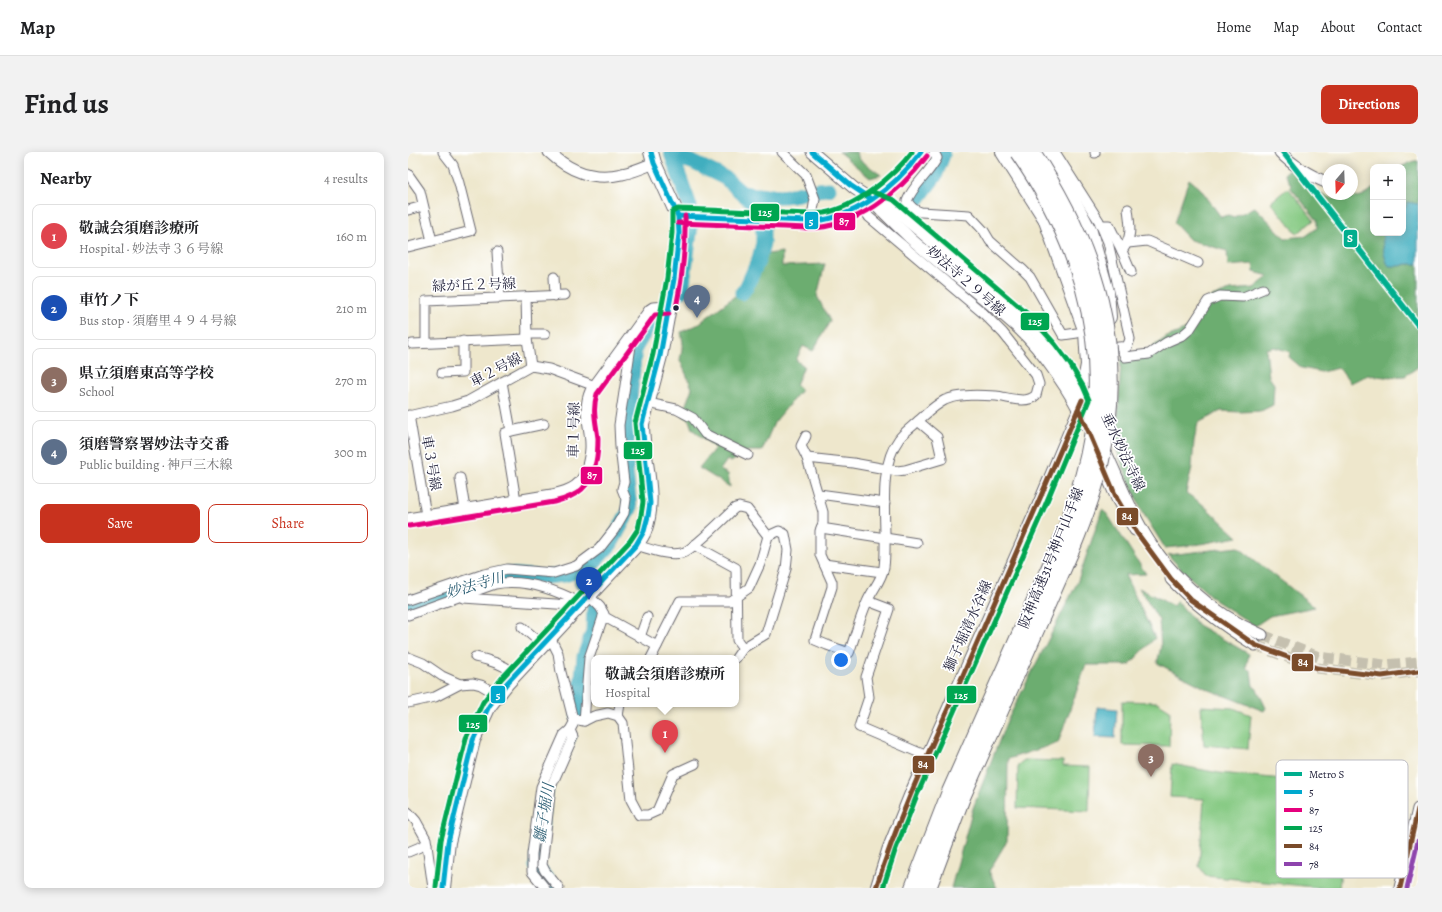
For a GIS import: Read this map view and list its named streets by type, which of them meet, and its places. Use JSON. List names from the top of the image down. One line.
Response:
{"streets":{"highway":["阪神高速31号神戸山手線"],"street":["妙法寺２９号線","緑が丘２号線","車２号線","車１号線","垂水妙法寺線","車３号線","獅子堀清水谷線"]},"crossings":[["妙法寺２９号線","垂水妙法寺線"],["車２号線","車１号線"],["車２号線","車３号線"],["車１号線","車３号線"],["垂水妙法寺線","獅子堀清水谷線"]],"water":["妙法寺川","雛子堀川"],"lines":["metro line S","transit line 5","transit line 125","transit line 87","transit line 84","transit line 78"],"legend":["Metro S","5","87","125","84","78"],"north":"bottom","page":{"header":"Map","nav":["Home","Map","About","Contact"],"title":"Find us","buttons":["Directions",["Save","Share"]],"heading":["Nearby","4 results"],"map_buttons":["+","−"],"list":[{"mark":"1","name":"敬誠会須磨診療所","note":"Hospital · 妙法寺３６号線","value":"160 m"},{"mark":"2","name":"車竹ノ下","note":"Bus stop · 須磨里４９４号線","value":"210 m"},{"mark":"3","name":"県立須磨東高等学校","note":"School","value":"270 m"},{"mark":"4","name":"須磨警察署妙法寺交番","note":"Public building · 神戸三木線","value":"300 m"}],"pins":["4","2","1","3"],"popup":["敬誠会須磨診療所","Hospital"]}}
